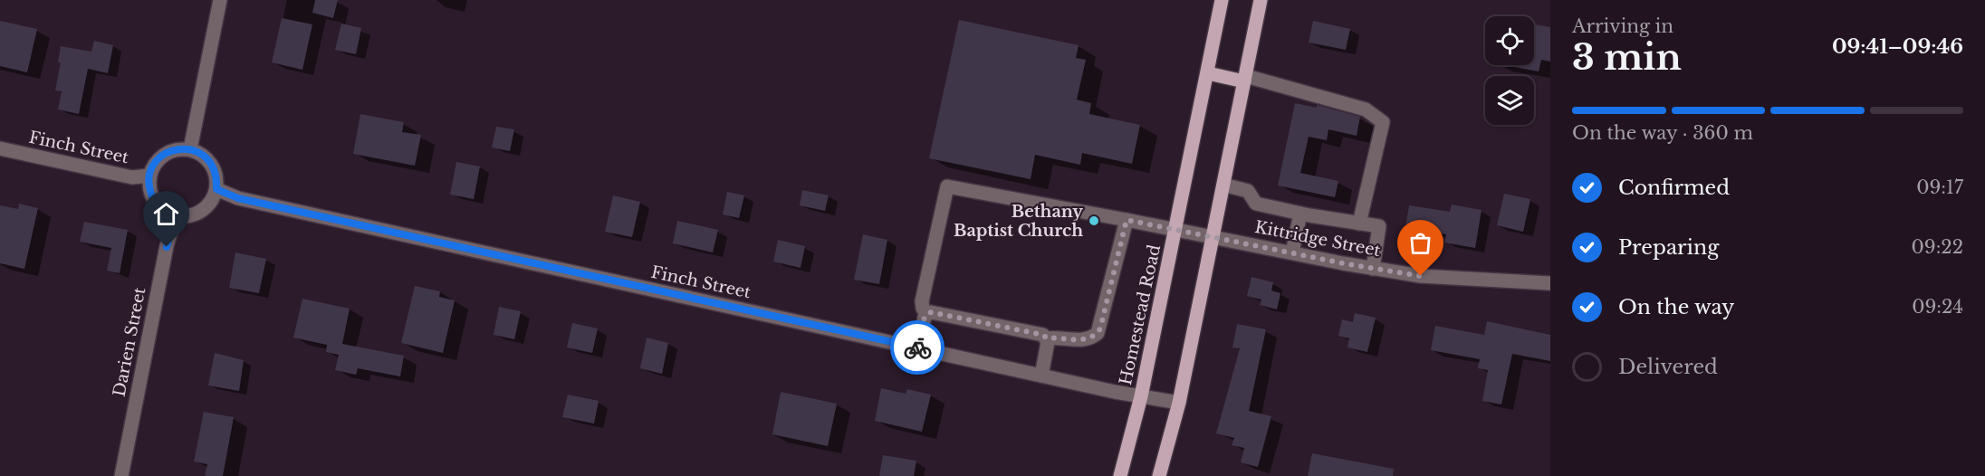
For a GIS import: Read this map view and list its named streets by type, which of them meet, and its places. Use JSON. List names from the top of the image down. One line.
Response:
{"streets":{"main road":["Homestead Road"],"street":["Finch Street","Kittridge Street","Darien Street"]},"crossings":[["Finch Street","Homestead Road"],["Finch Street","Darien Street"],["Kittridge Street","Homestead Road"]],"places":["Bethany Baptist Church"],"page":{"heading":["3 min","Arriving in","09:41–09:46"],"bar":"On the way · 360 m","list":[["Confirmed","09:17"],["Preparing","09:22"],["On the way","09:24"],"Delivered"]}}
